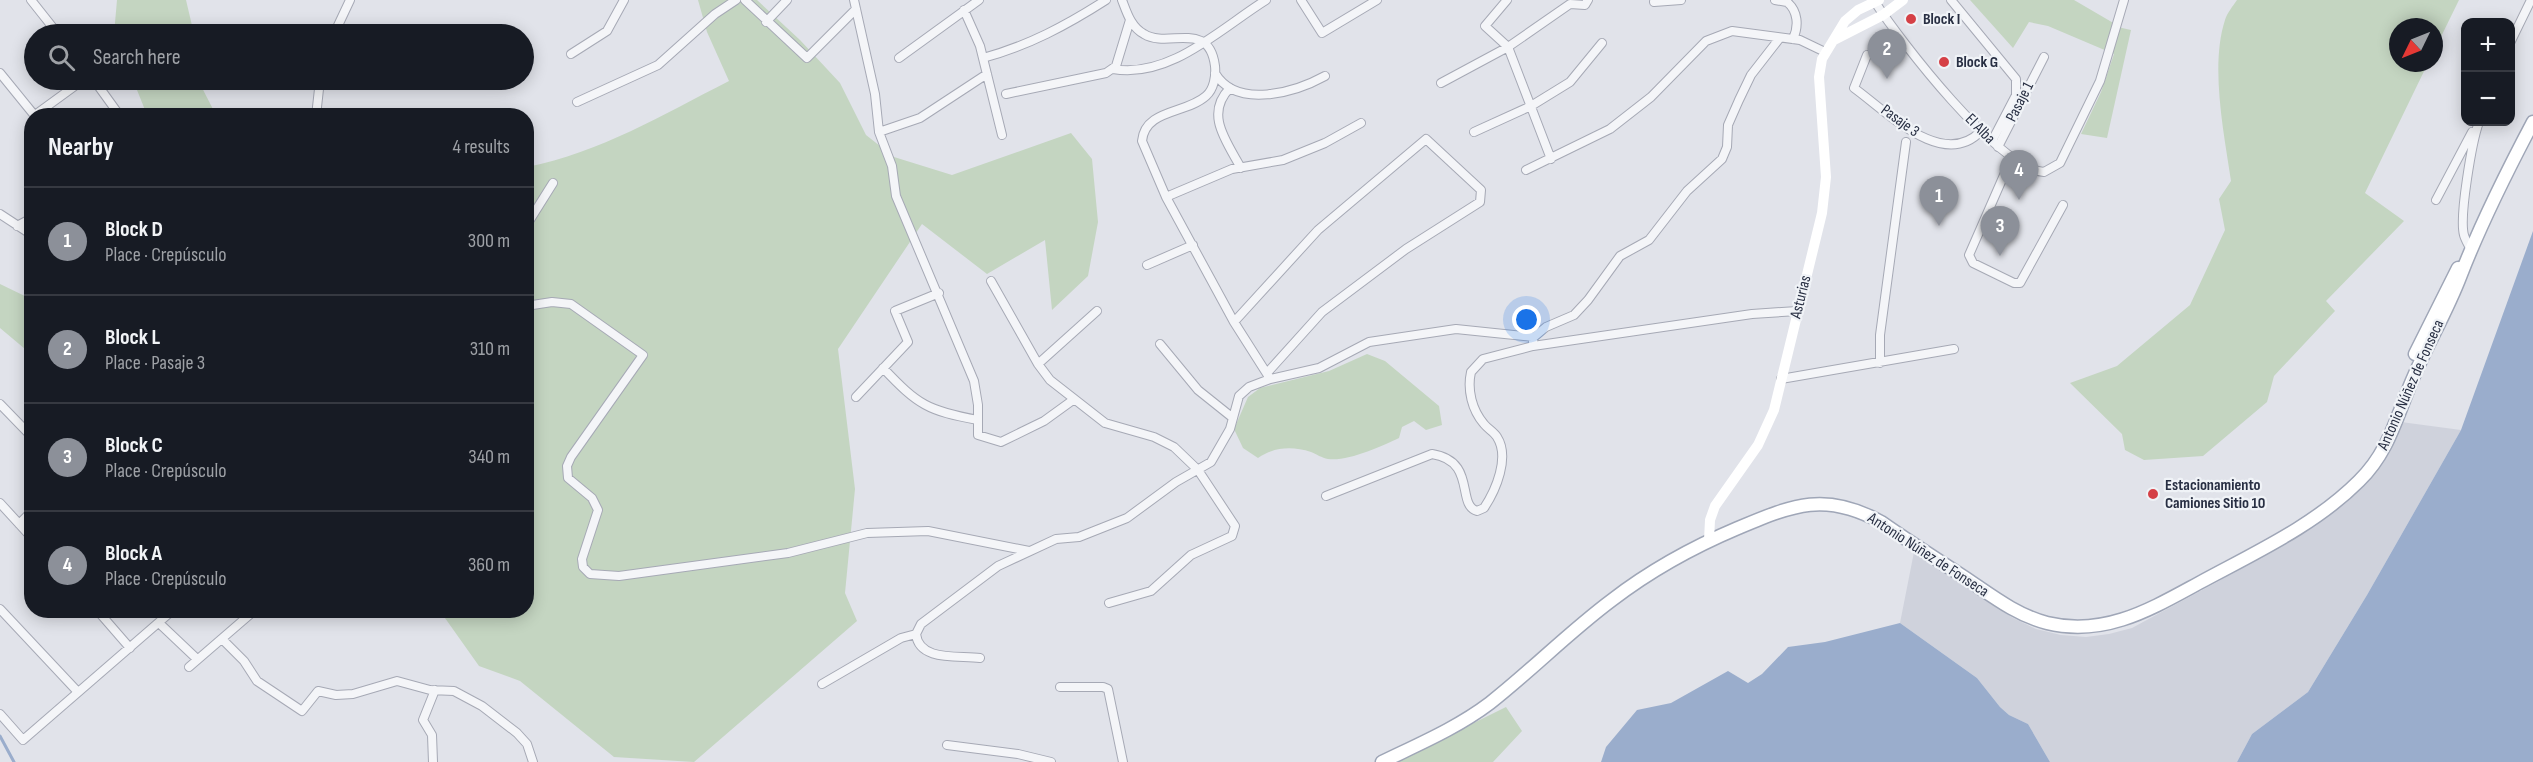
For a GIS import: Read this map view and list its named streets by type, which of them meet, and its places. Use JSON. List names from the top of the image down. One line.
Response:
{"streets":{"main road":["Antonio Núñez de Fonseca"],"street":["Pasaje 1","Pasaje 3","El Alba","Asturias"]},"crossings":[["Pasaje 1","El Alba"],["Pasaje 3","El Alba"],["El Alba","Asturias"],["Asturias","Antonio Núñez de Fonseca"]],"places":["Block I","Block G","Estacionamiento Camiones Sitio 10"],"north":"bottom left","page":{"map_buttons":["+","−"],"search":"Search here","pins":["2","4","1","3"],"heading":["Nearby","4 results"],"list":[{"mark":"1","name":"Block D","note":"Place · Crepúsculo","value":"300 m"},{"mark":"2","name":"Block L","note":"Place · Pasaje 3","value":"310 m"},{"mark":"3","name":"Block C","note":"Place · Crepúsculo","value":"340 m"},{"mark":"4","name":"Block A","note":"Place · Crepúsculo","value":"360 m"}]}}
